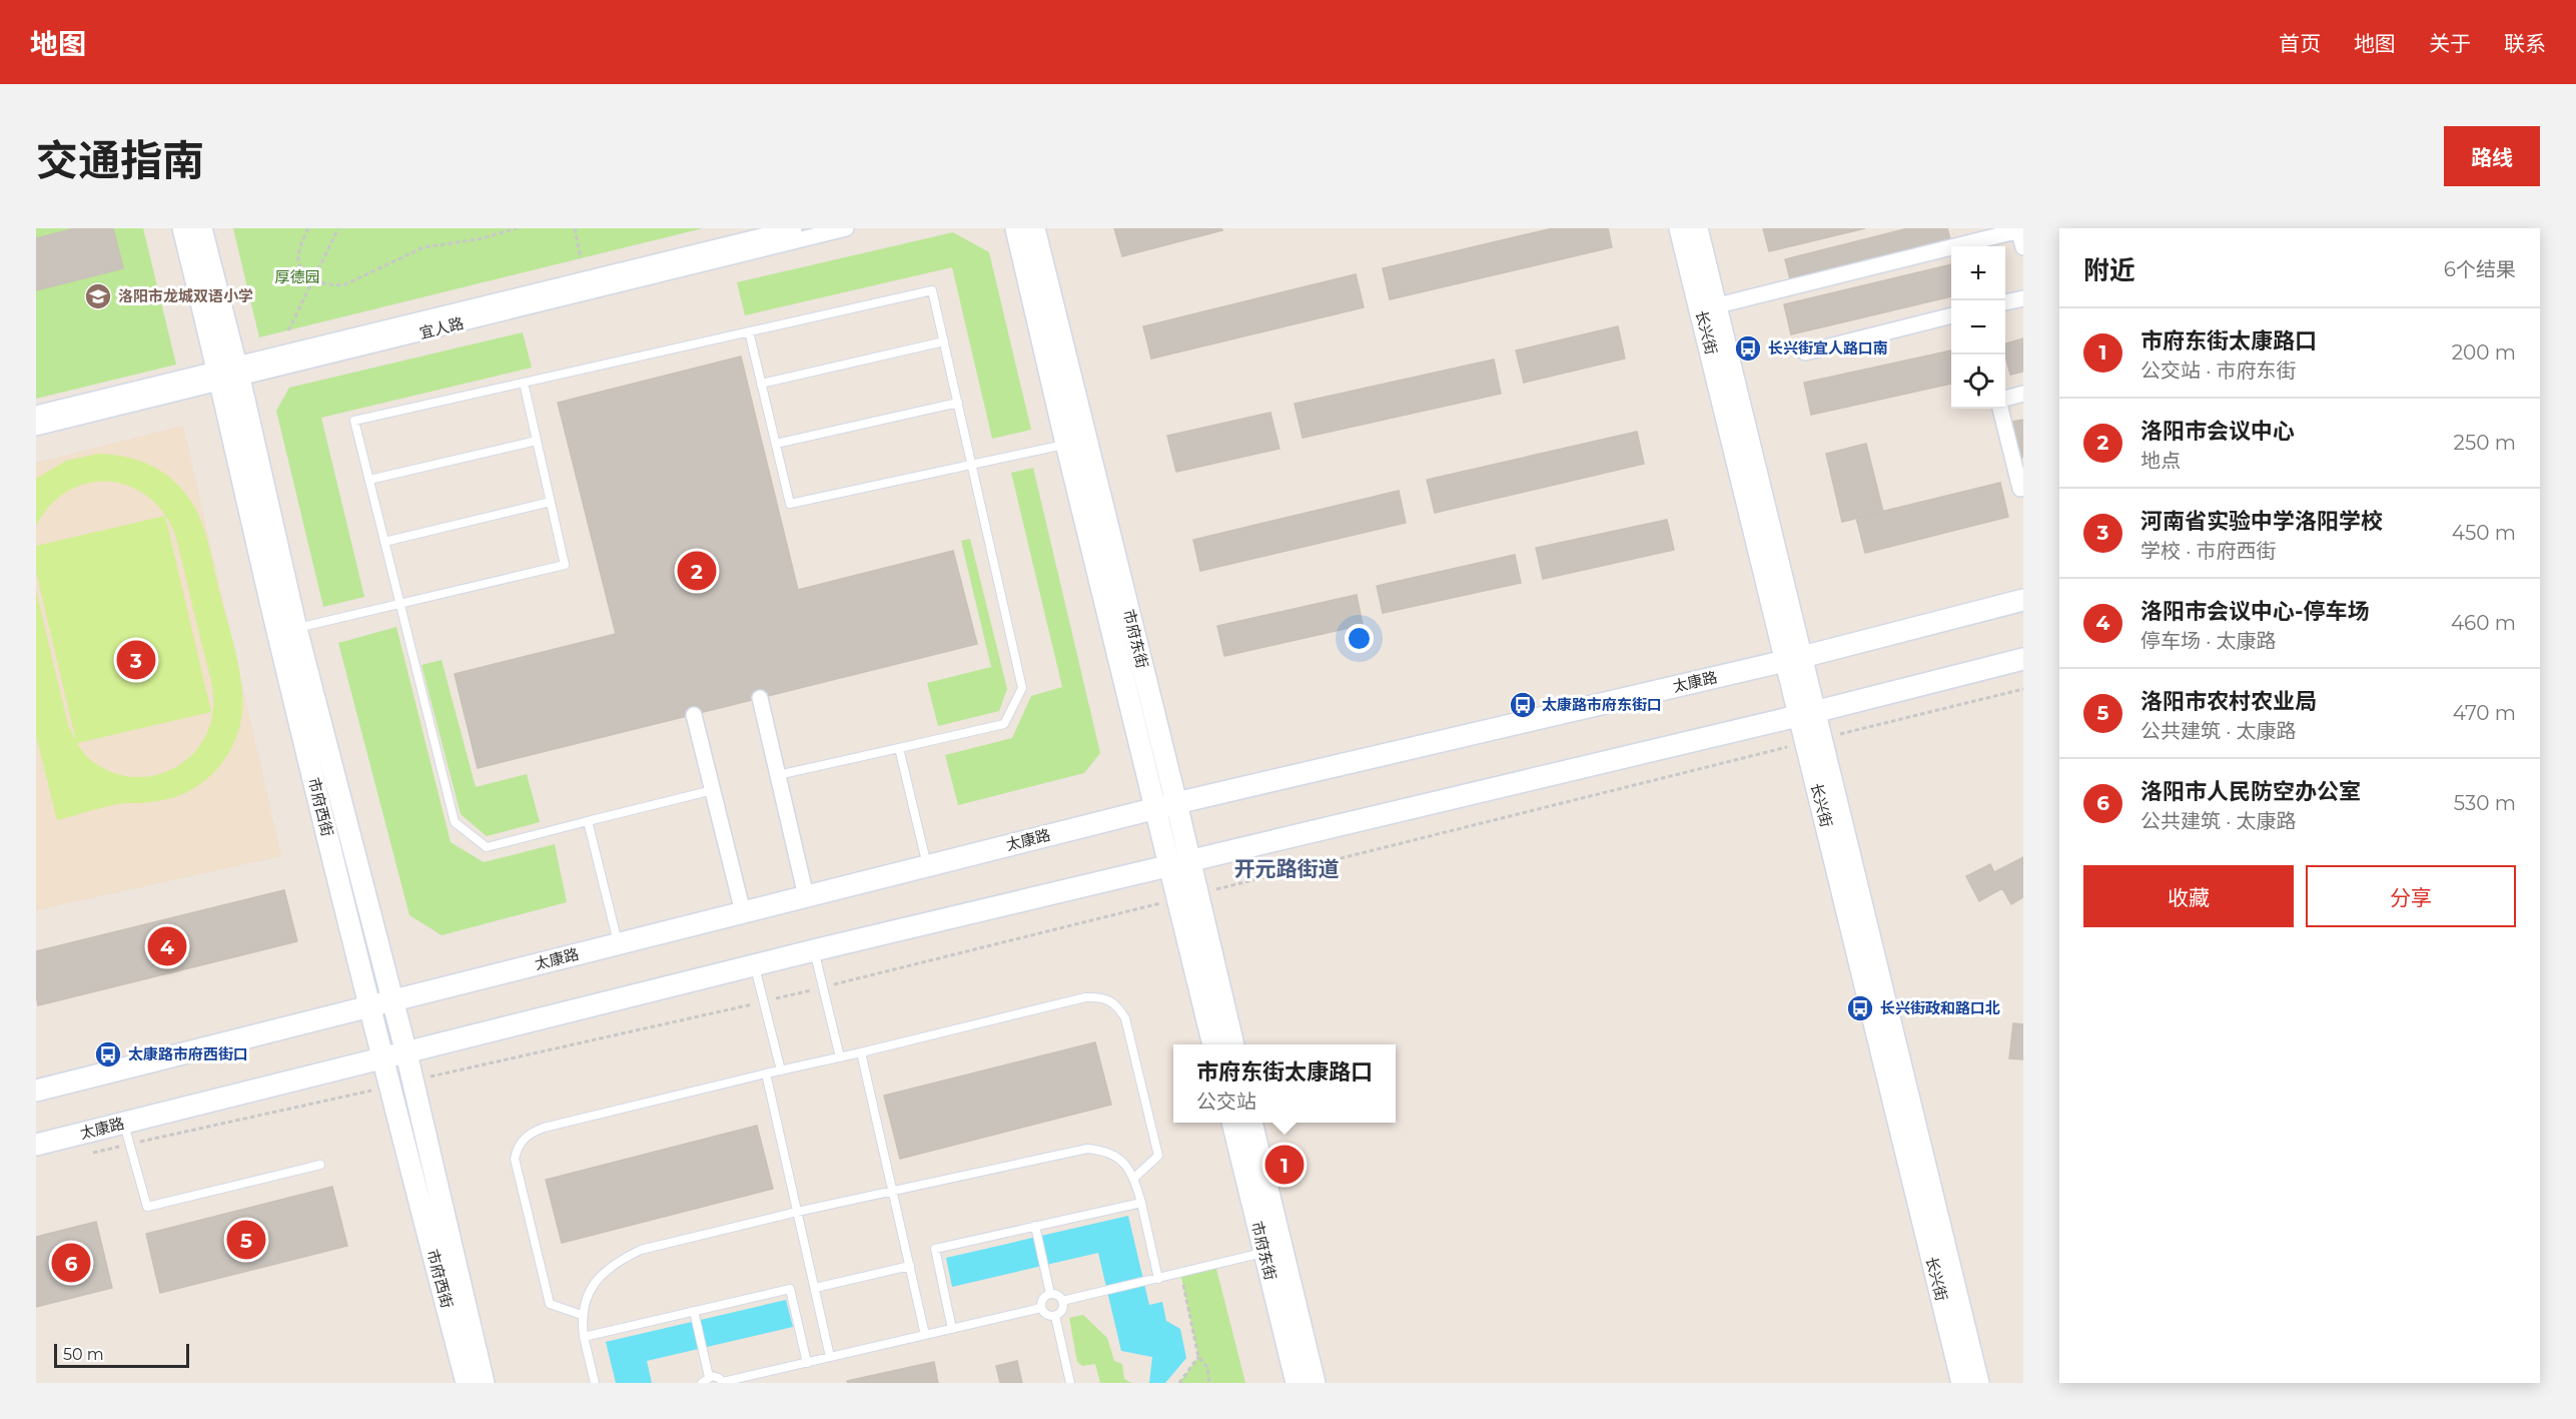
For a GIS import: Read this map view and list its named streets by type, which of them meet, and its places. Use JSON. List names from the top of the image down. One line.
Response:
{"streets":{"main road":["长兴街","市府东街","太康路","市府西街"],"street":["宜人路"]},"crossings":[["宜人路","市府西街"],["长兴街","太康路"],["市府东街","太康路"],["太康路","市府西街"]],"districts":["开元路街道"],"parks":["厚德园"],"places":{"school or university":["洛阳市龙城双语小学"],"bus stop":["长兴街宜人路口南","太康路市府东街口","长兴街政和路口北","太康路市府西街口"]},"scale_bar":"50 m","page":{"header":"地图","nav":["首页","地图","关于","联系"],"title":"交通指南","buttons":["路线",["收藏","分享"]],"heading":["附近","6个结果"],"map_buttons":["+","−"],"list":[{"mark":"1","name":"市府东街太康路口","note":"公交站 · 市府东街","value":"200 m"},{"mark":"2","name":"洛阳市会议中心","note":"地点","value":"250 m"},{"mark":"3","name":"河南省实验中学洛阳学校","note":"学校 · 市府西街","value":"450 m"},{"mark":"4","name":"洛阳市会议中心-停车场","note":"停车场 · 太康路","value":"460 m"},{"mark":"5","name":"洛阳市农村农业局","note":"公共建筑 · 太康路","value":"470 m"},{"mark":"6","name":"洛阳市人民防空办公室","note":"公共建筑 · 太康路","value":"530 m"}],"pins":["2","3","4","1","5","6"],"popup":["市府东街太康路口","公交站"],"scale":"50 m"}}
